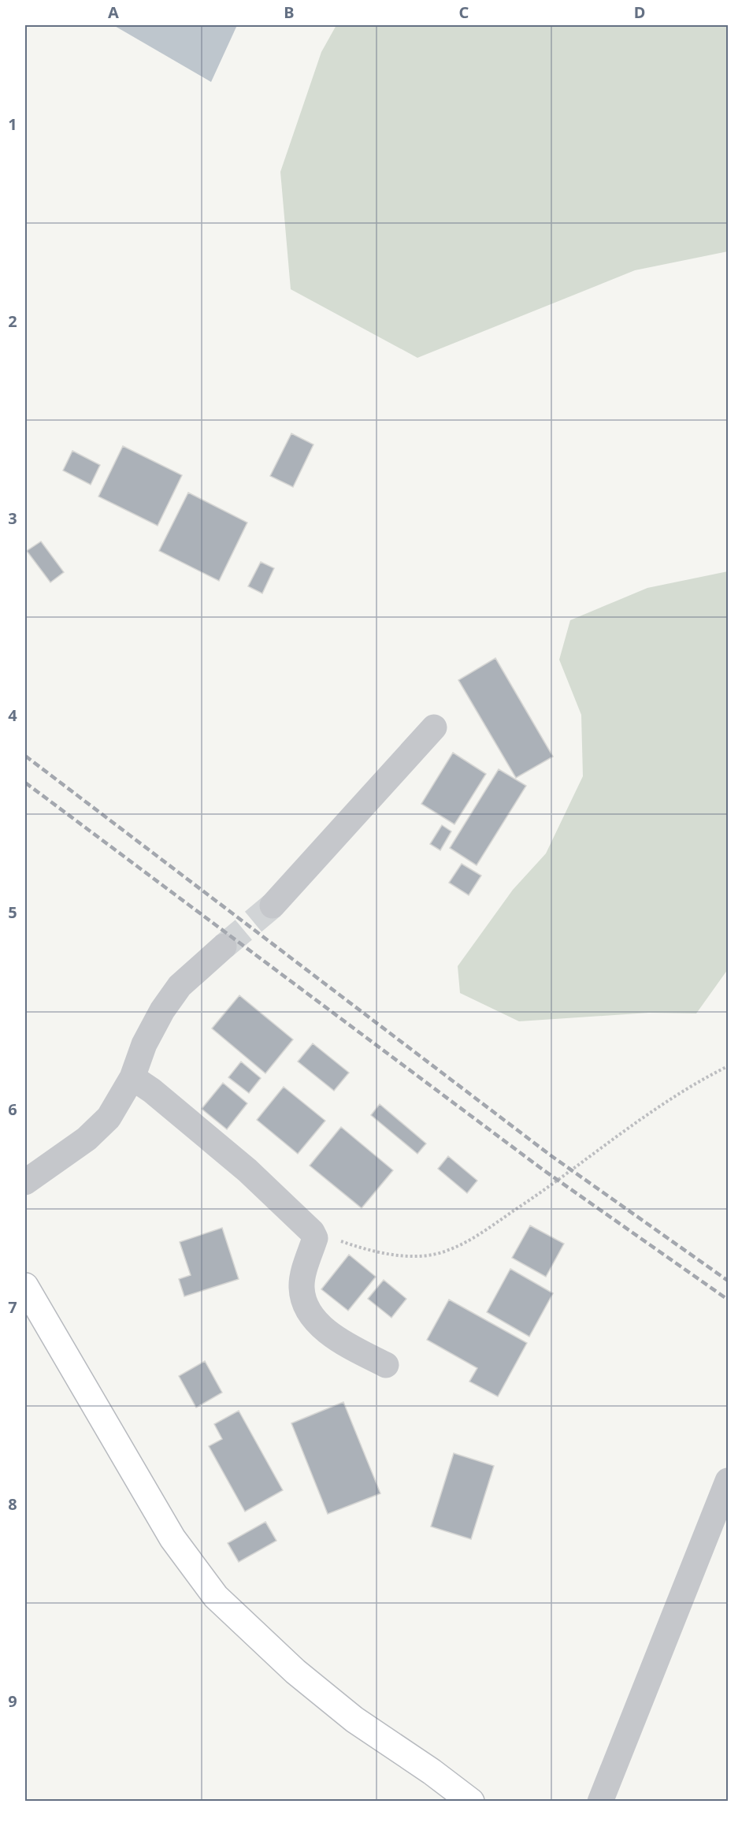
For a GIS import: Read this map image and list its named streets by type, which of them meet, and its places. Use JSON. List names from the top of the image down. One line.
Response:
{"grid":{"columns":["A","B","C","D"],"rows":["1","2","3","4","5","6","7","8","9"]}}
